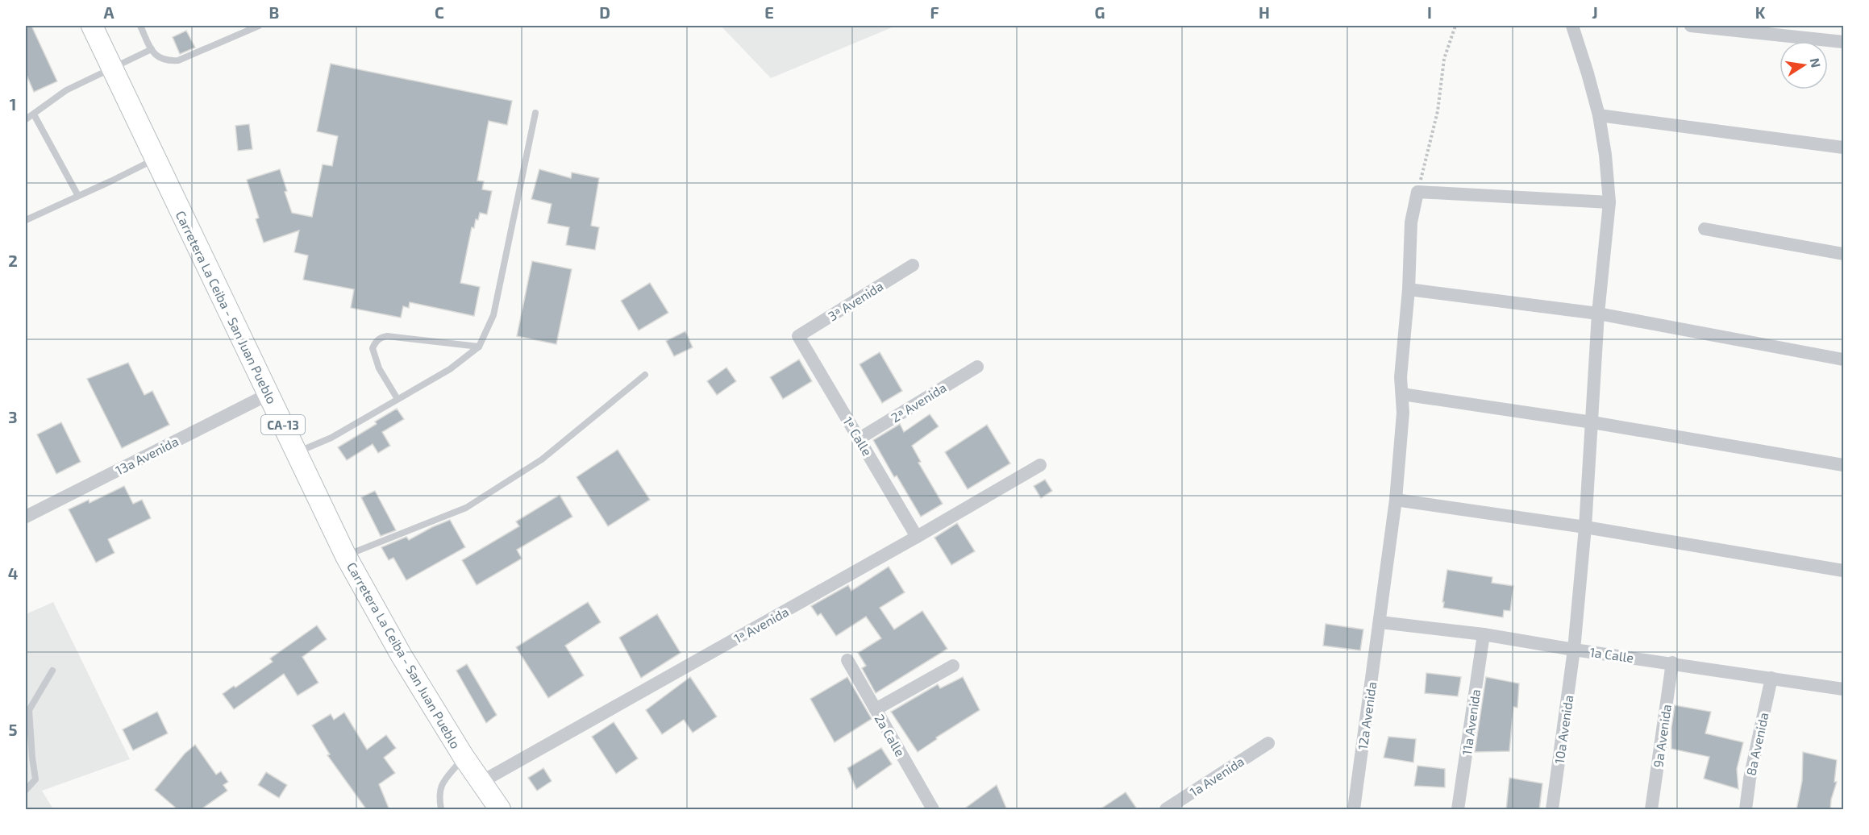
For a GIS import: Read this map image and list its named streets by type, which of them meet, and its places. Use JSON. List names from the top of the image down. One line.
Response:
{"streets":{"main road":["Carretera La Ceiba - San Juan Pueblo","CA-13"],"street":["3ª Avenida","2ª Avenida","1ª Calle","13a Avenida","1ª Avenida","1a Calle","12a Avenida","11a Avenida","10a Avenida","2a Calle","9a Avenida","8a Avenida","1a Avenida"]},"crossings":[["3ª Avenida","1ª Calle"],["Carretera La Ceiba - San Juan Pueblo","13a Avenida"],["Carretera La Ceiba - San Juan Pueblo","1ª Avenida"],["2ª Avenida","1ª Calle"],["1ª Calle","1ª Avenida"],["1a Calle","12a Avenida"],["1a Calle","11a Avenida"],["1a Calle","10a Avenida"],["1a Calle","9a Avenida"],["1a Calle","8a Avenida"]],"north":"right","grid":{"columns":["A","B","C","D","E","F","G","H","I","J","K"],"rows":["1","2","3","4","5"]}}
